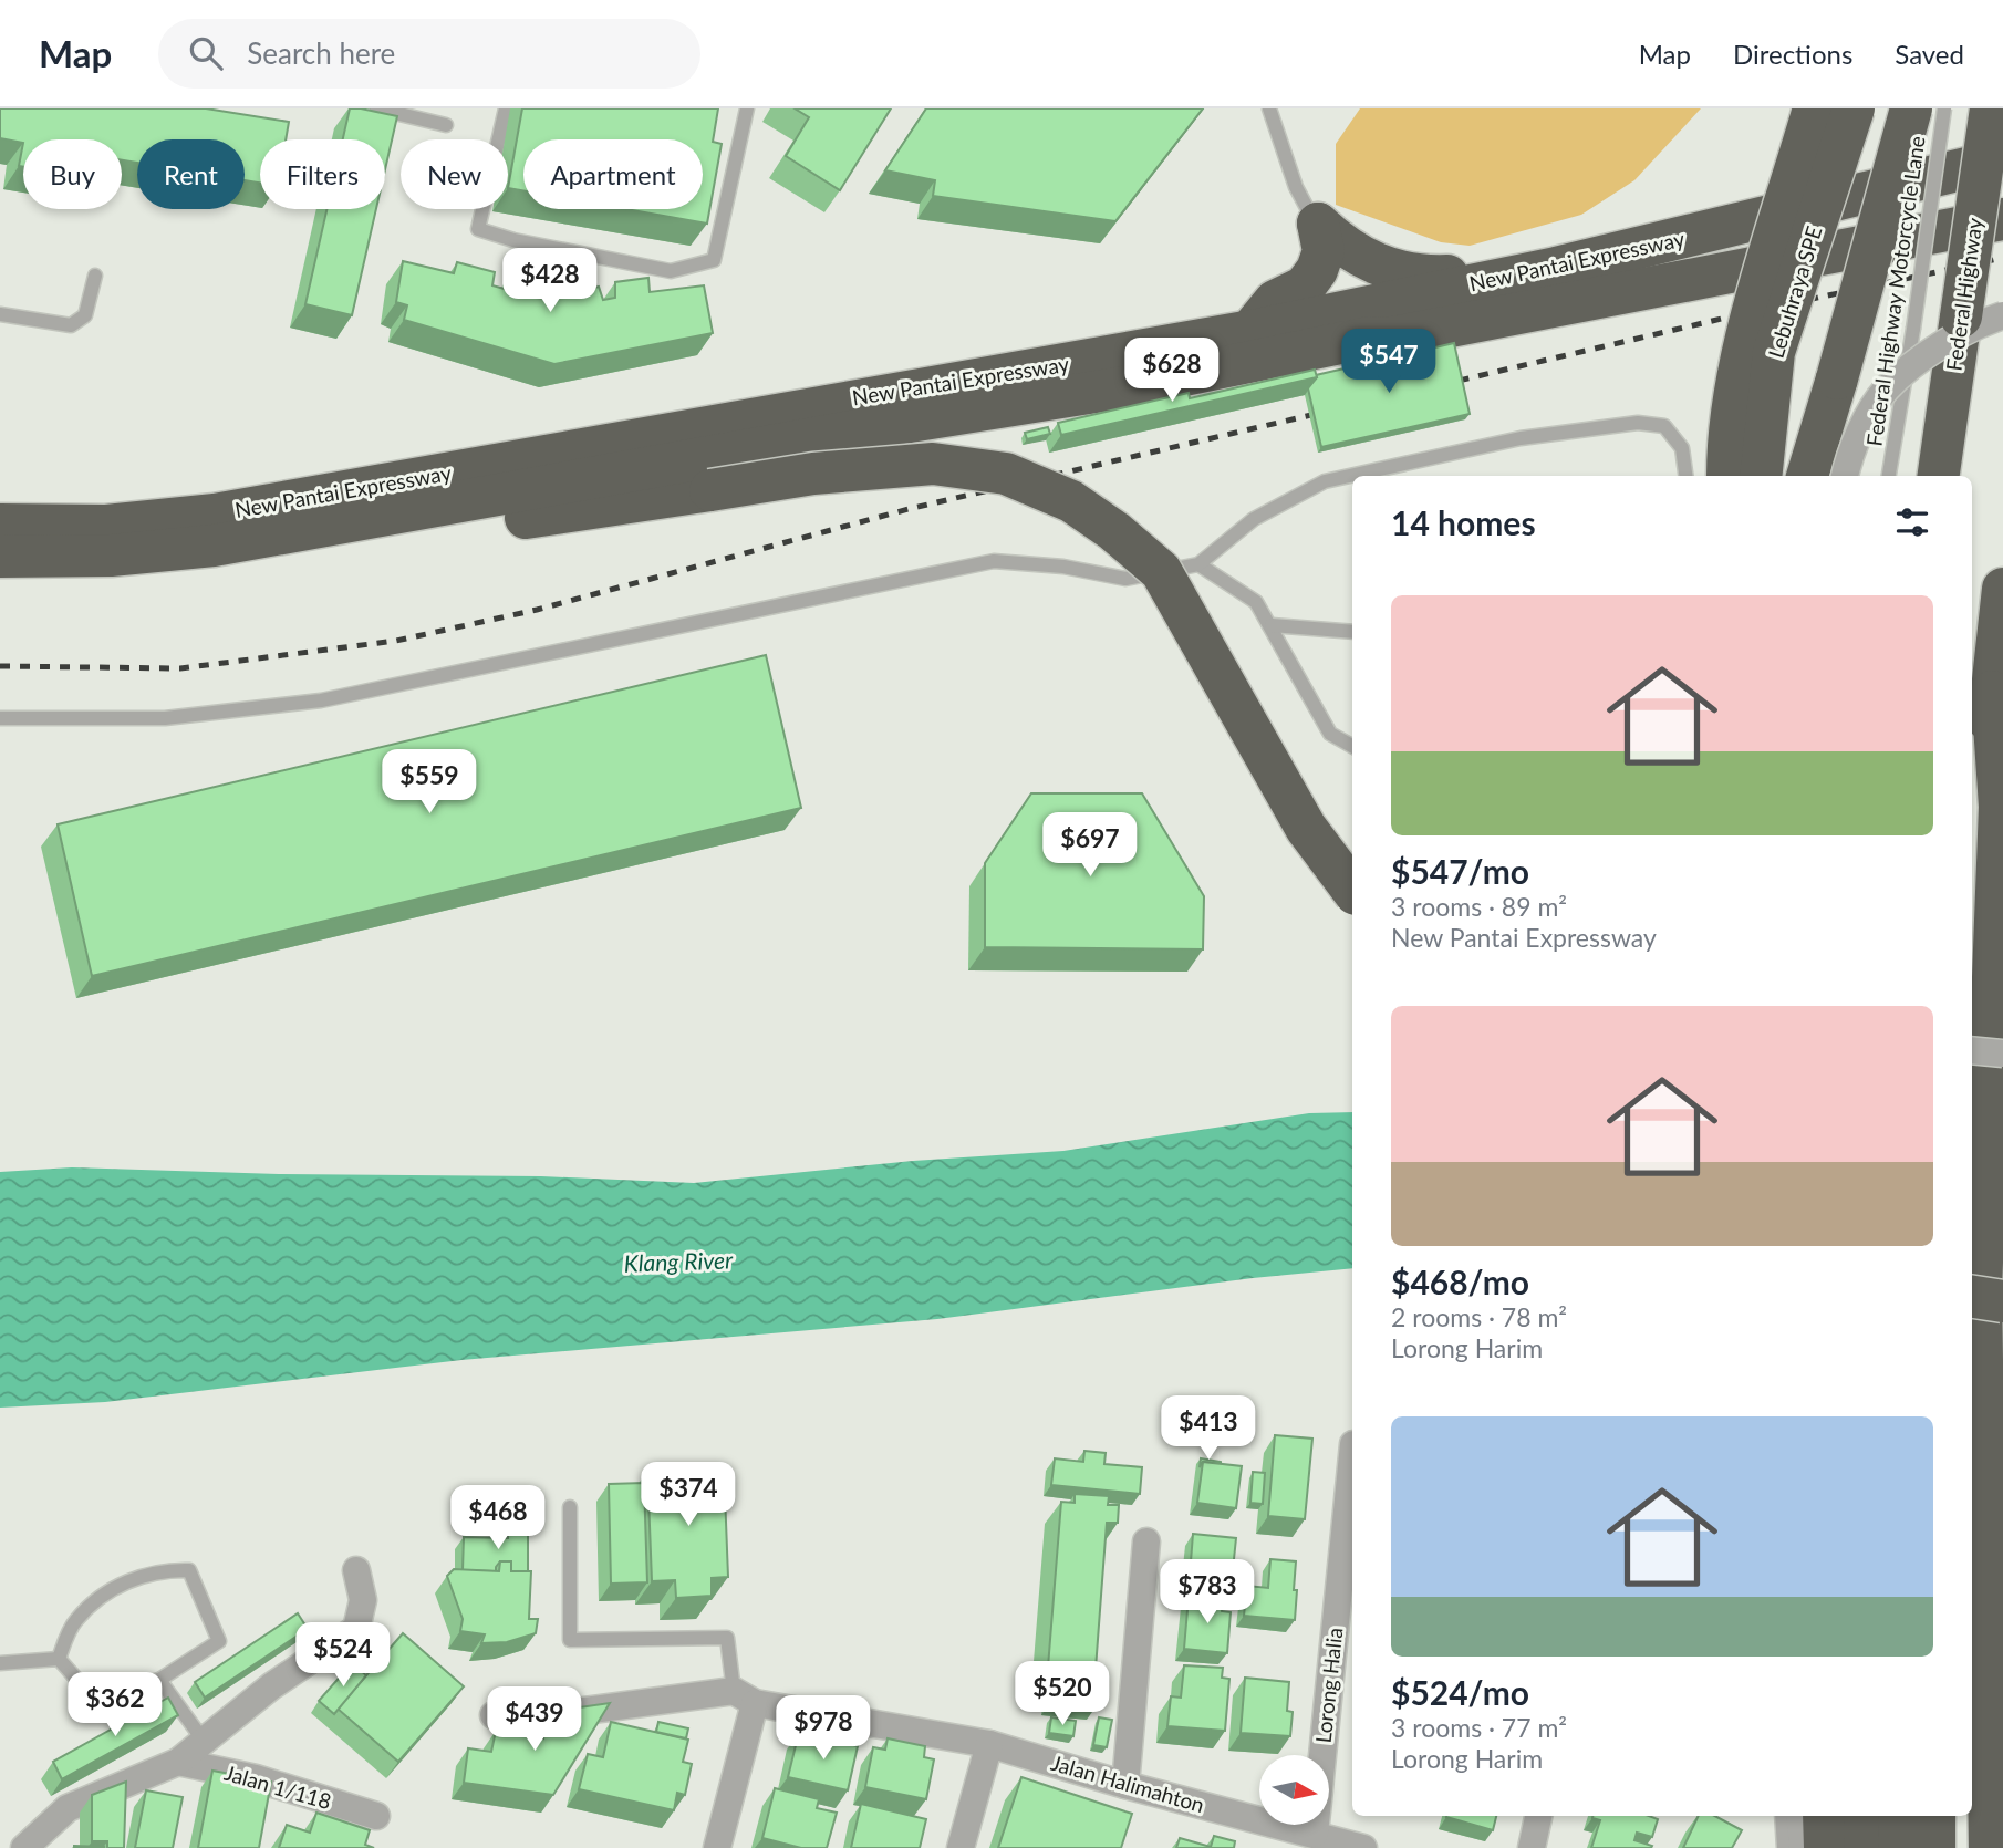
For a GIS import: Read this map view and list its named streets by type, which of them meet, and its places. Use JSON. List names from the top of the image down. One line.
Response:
{"streets":{"highway":["New Pantai Expressway","Lebuhraya SPE","Federal Highway"],"street":["Lorong Halia","Jalan Halimahton","Jalan 1/118"],"lane":["Federal Highway Motorcycle Lane"]},"crossings":[["Lorong Halia","Jalan Halimahton"]],"water":["Klang River"],"north":"right","page":{"header":"Map","search":"Search here","nav":["Map","Directions","Saved"],"chip":["Buy","Rent","Filters","New","Apartment"],"price":["$428","$547","$628","$559","$697","$413","$374","$468","$783","$524","$520","$362","$439","$978"],"heading":"14 homes","list":[{"name":"$547/mo","note":"3 rooms · 89 m² · New Pantai Expressway"},{"name":"$468/mo","note":"2 rooms · 78 m² · Lorong Harim"},{"name":"$524/mo","note":"3 rooms · 77 m² · Lorong Harim"}]}}
